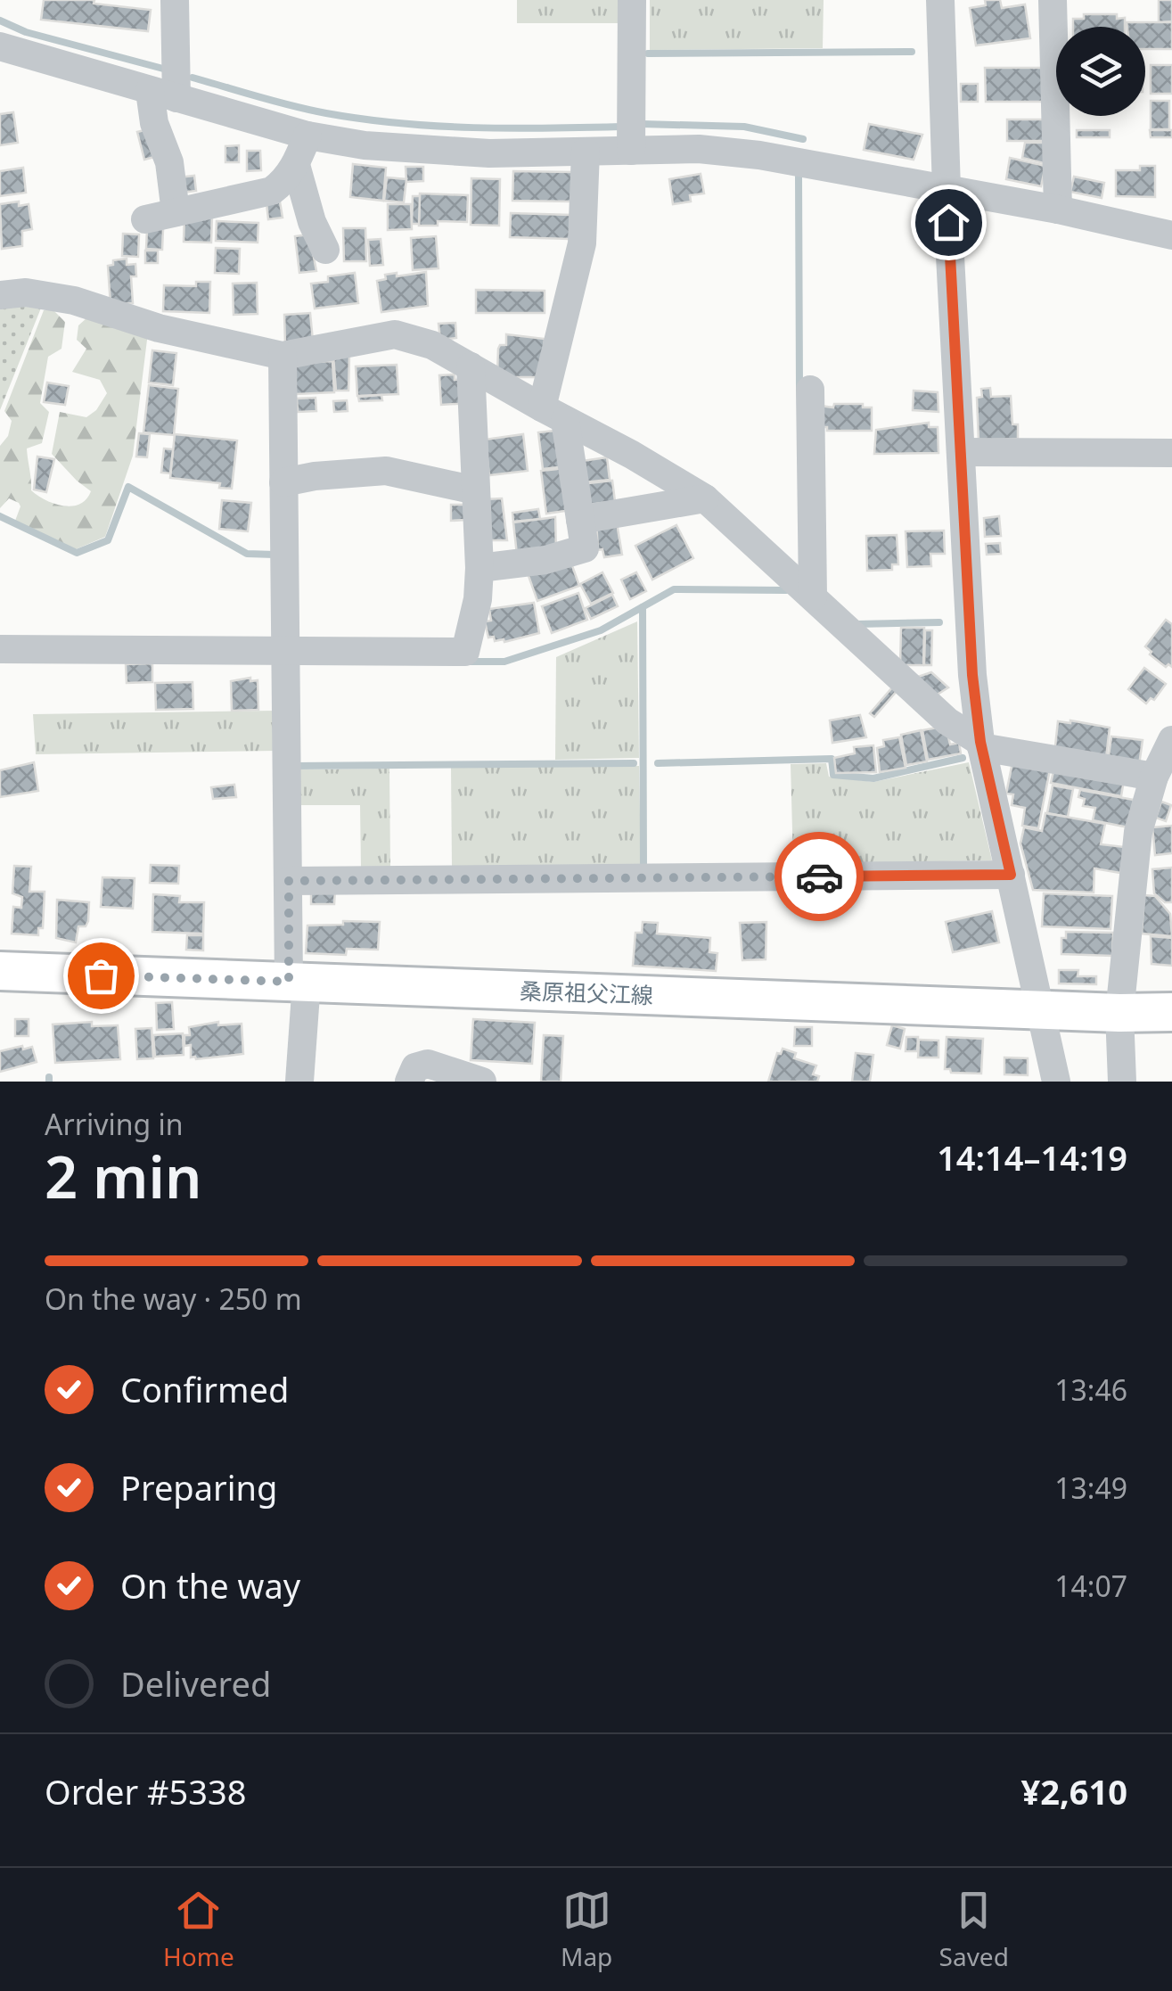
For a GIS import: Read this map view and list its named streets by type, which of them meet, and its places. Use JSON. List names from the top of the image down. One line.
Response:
{"streets":{"main road":["桑原祖父江線"]},"page":{"heading":["2 min","Arriving in","14:14–14:19"],"panel":["Order #5338","¥2,610"],"bar":"On the way · 250 m","list":[["Confirmed","13:46"],["Preparing","13:49"],["On the way","14:07"],"Delivered"],"tabs":["Home","Map","Saved"]}}
